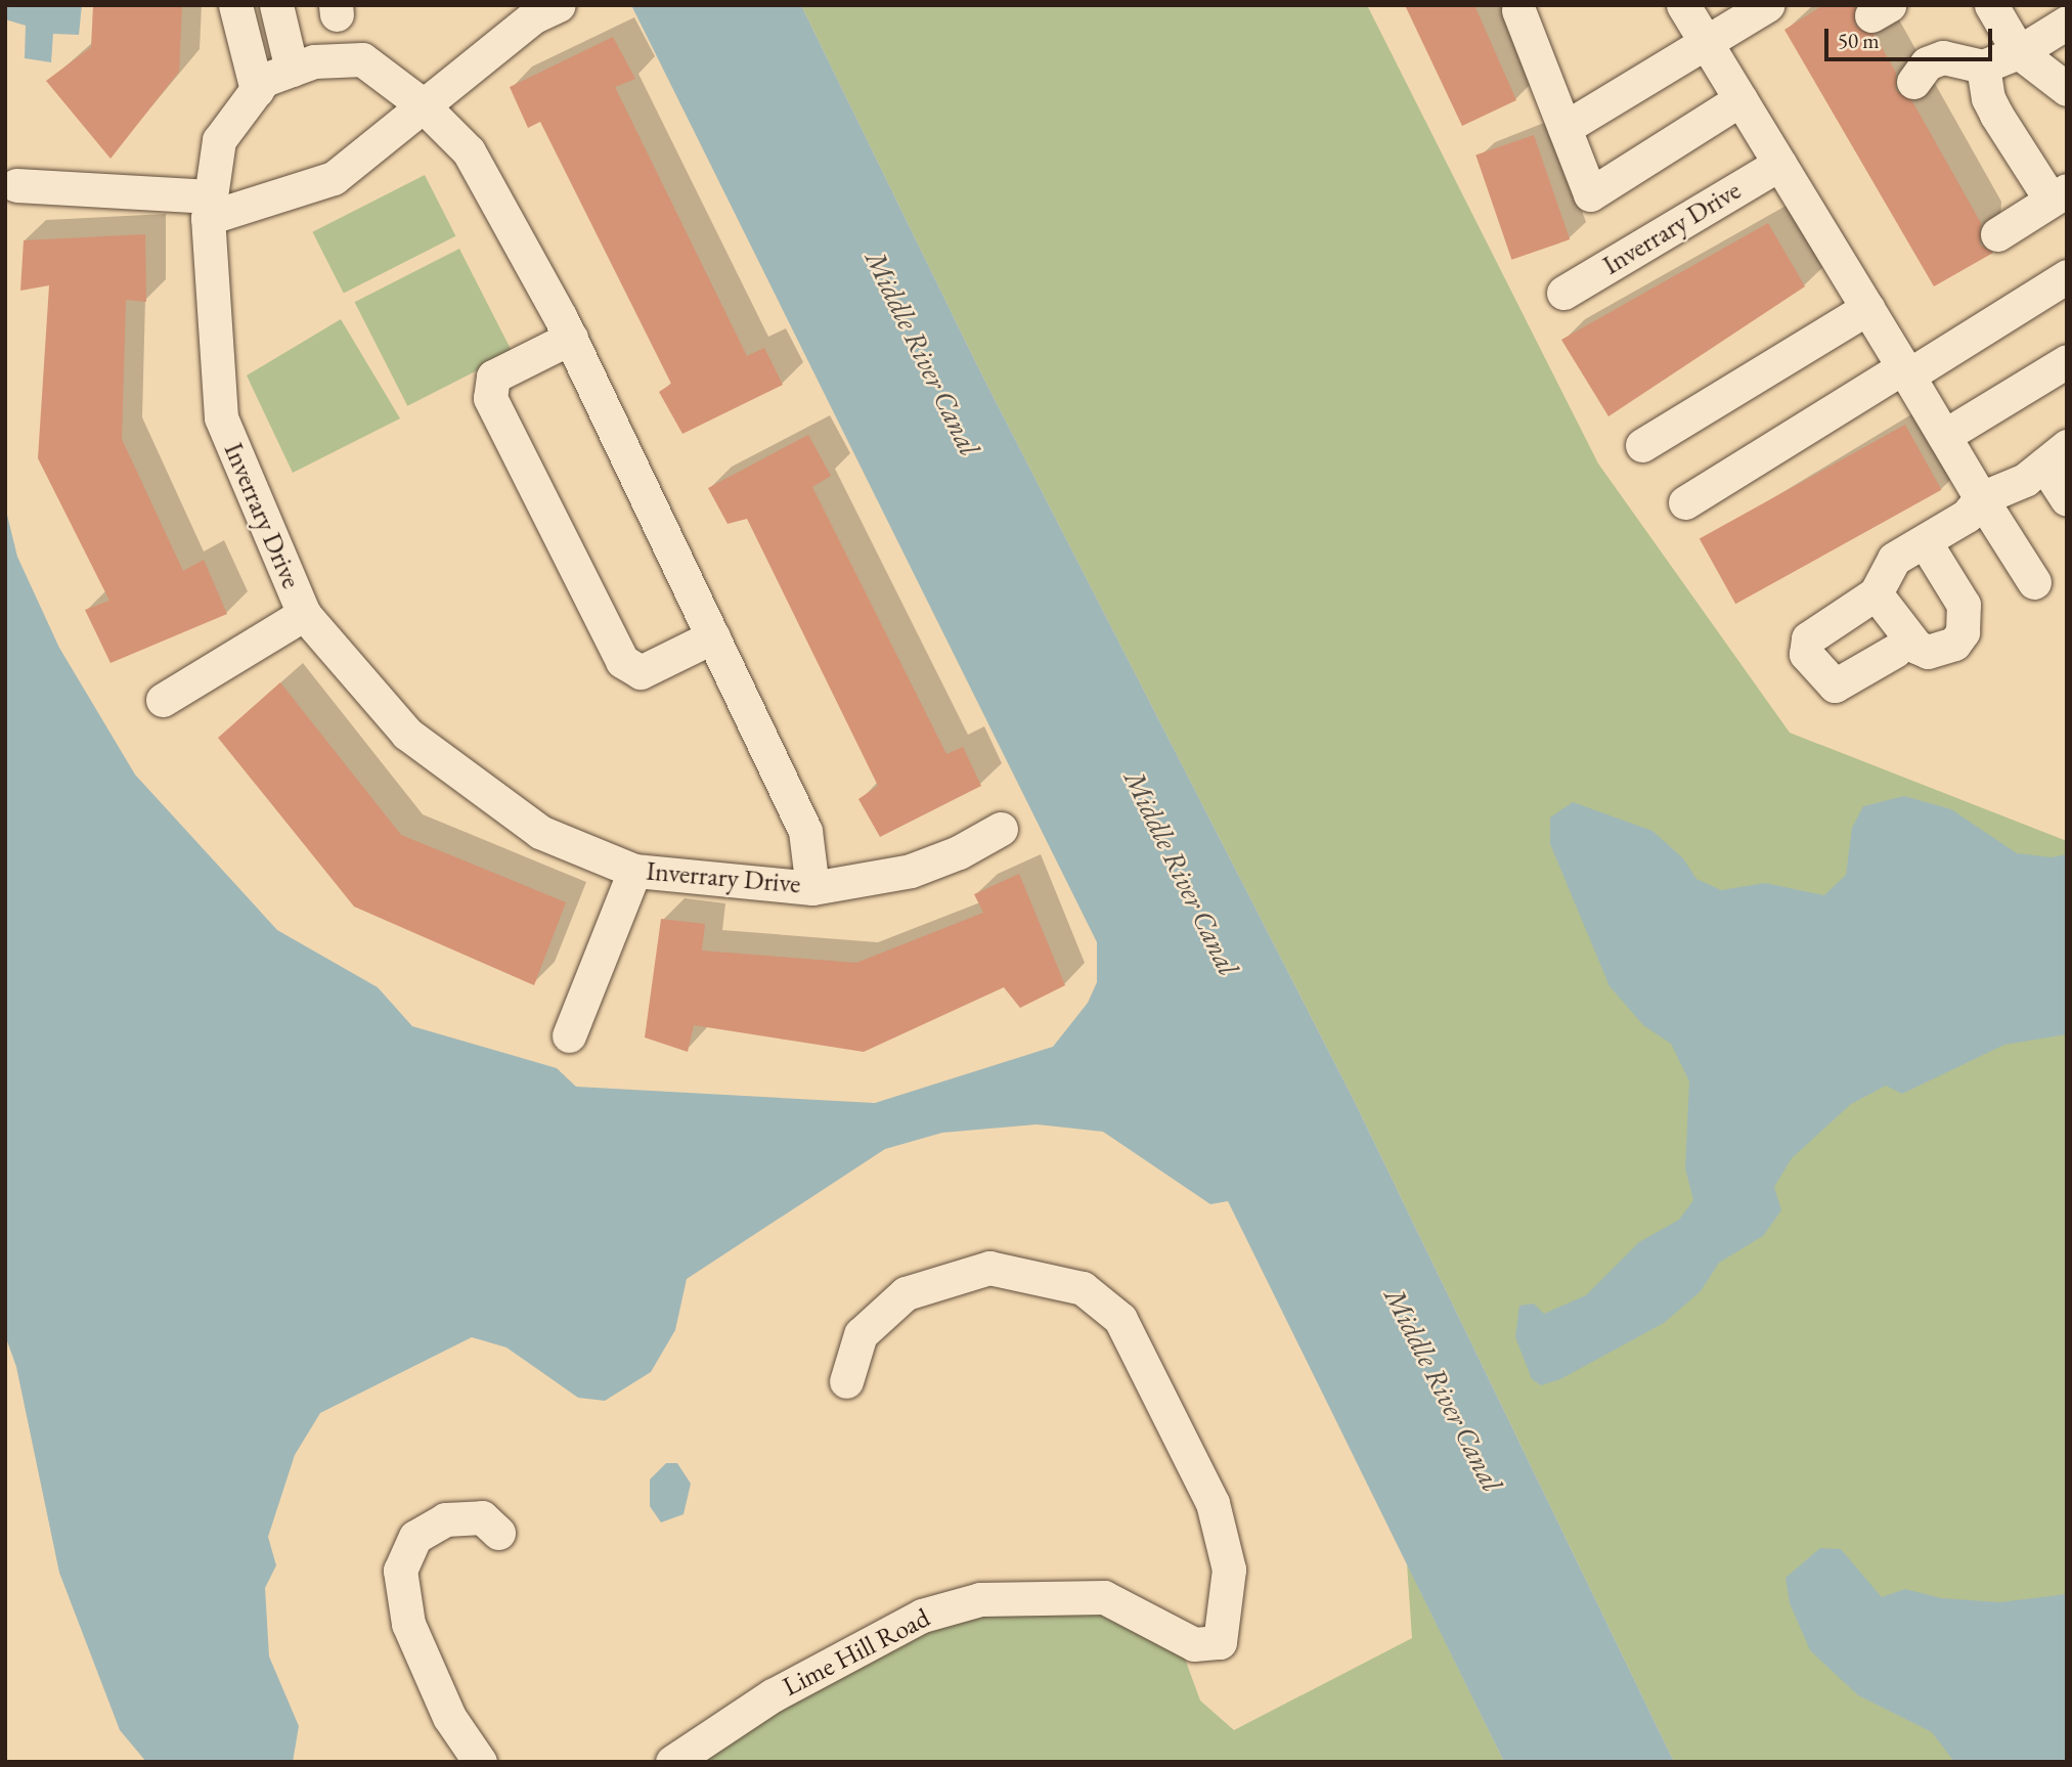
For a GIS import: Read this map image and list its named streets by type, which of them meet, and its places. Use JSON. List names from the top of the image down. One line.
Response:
{"streets":{"street":["Inverrary Drive","Lime Hill Road"]},"water":["Middle River Canal"],"scale_bar":"50 m"}
